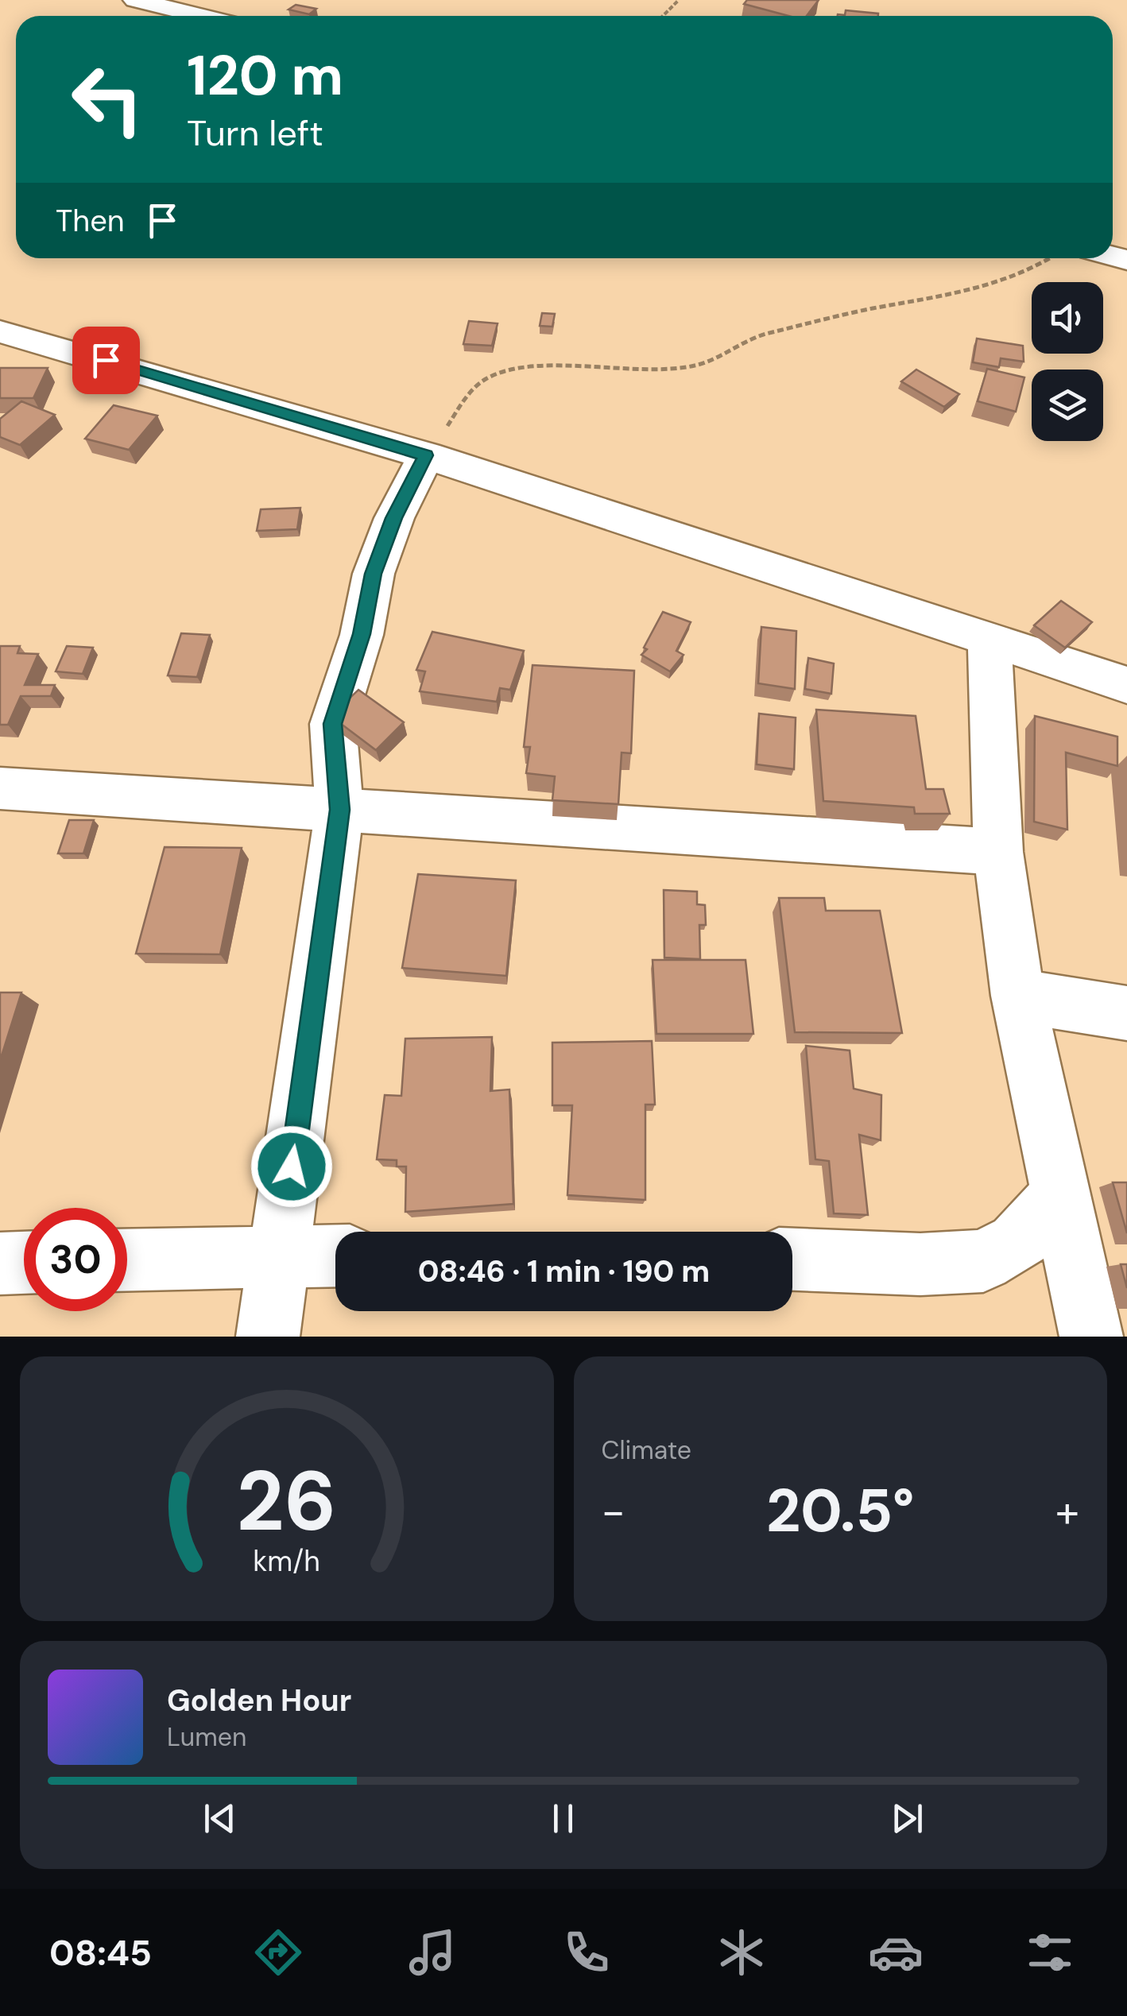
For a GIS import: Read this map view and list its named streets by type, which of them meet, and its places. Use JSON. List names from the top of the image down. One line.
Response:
{"page":{"turn":["120 m","Turn left"],"then":"Then","limit":"30","trip":"08:46 · 1 min · 190 m","tile":"Climate","heat":["−","20.5°","+"],"song":["Golden Hour","Lumen"],"tabs":"08:45","gauge":["26","km/h"]}}
